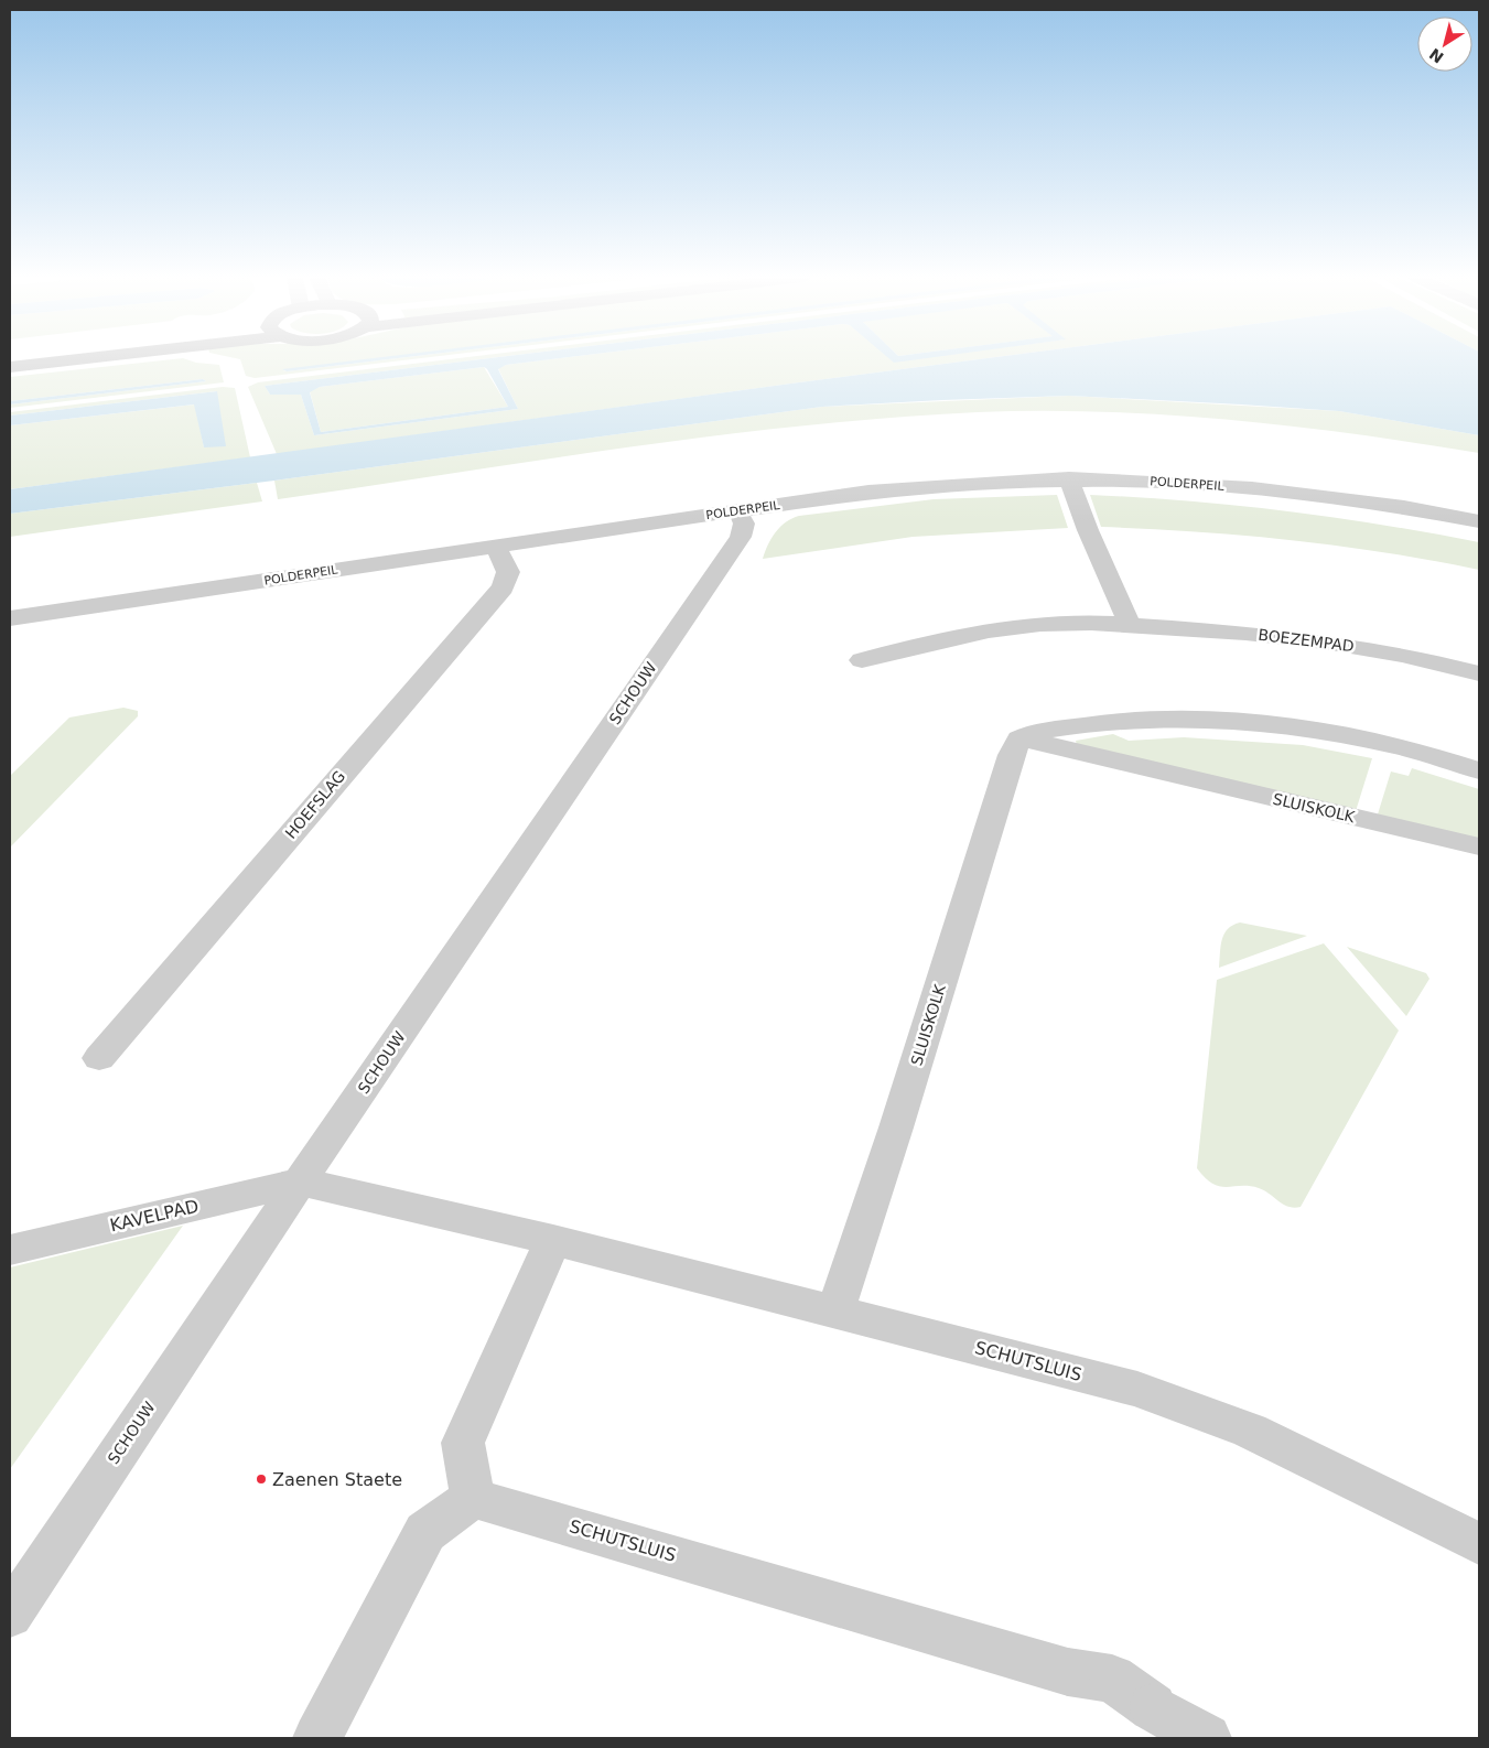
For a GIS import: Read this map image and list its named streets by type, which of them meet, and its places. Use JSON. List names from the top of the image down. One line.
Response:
{"streets":{"street":["POLDERPEIL","BOEZEMPAD","SCHOUW","HOEFSLAG","SLUISKOLK","KAVELPAD","SCHUTSLUIS"]},"crossings":[["POLDERPEIL","SCHOUW"],["POLDERPEIL","HOEFSLAG"],["SCHOUW","KAVELPAD"],["SCHOUW","SCHUTSLUIS"],["SLUISKOLK","SCHUTSLUIS"],["KAVELPAD","SCHUTSLUIS"]],"places":["Zaenen Staete"],"north":"bottom left"}
